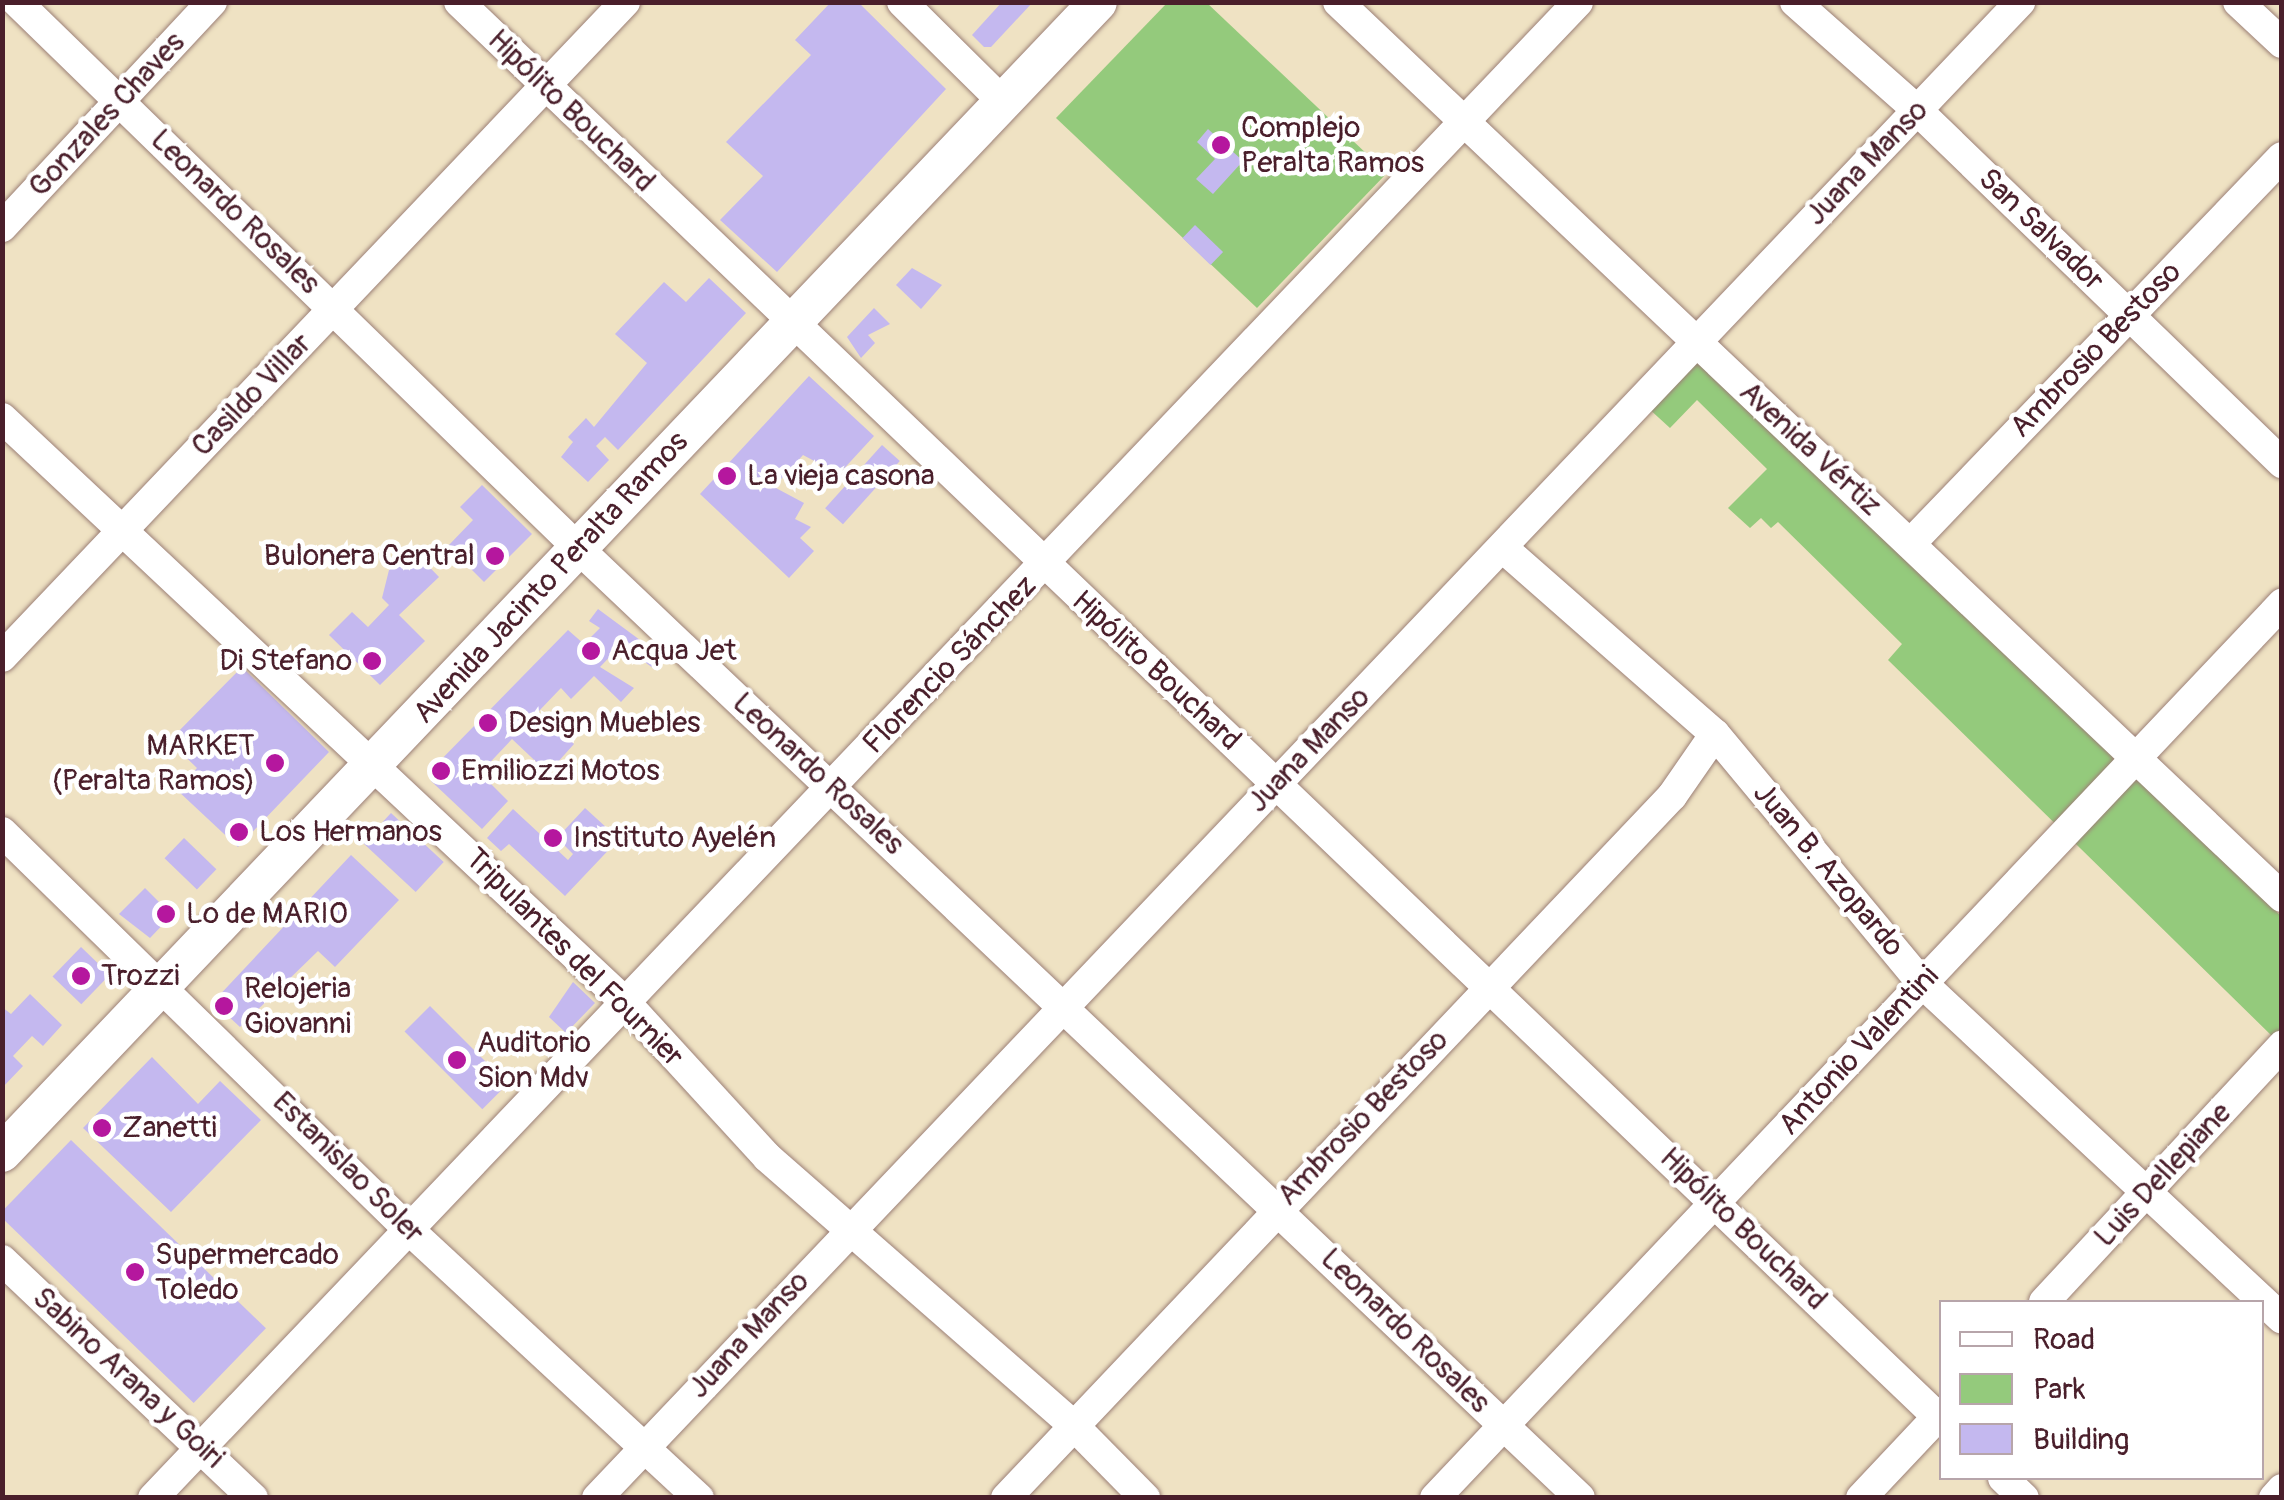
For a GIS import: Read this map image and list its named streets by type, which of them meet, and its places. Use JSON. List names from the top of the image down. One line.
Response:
{"streets":{"main road":["Avenida Jacinto Peralta Ramos"],"street":["Hipólito Bouchard","Gonzales Chaves","Juana Manso","Leonardo Rosales","San Salvador","Ambrosio Bestoso","Casildo Villar","Avenida Vértiz","Florencio Sánchez","Juan B. Azopardo","Tripulantes del Fournier","Antonio Valentini","Estanislao Soler","Luis Dellepiane","Sabino Arana y Goiri"]},"crossings":[["Hipólito Bouchard","Juana Manso"],["Hipólito Bouchard","Ambrosio Bestoso"],["Hipólito Bouchard","Casildo Villar"],["Hipólito Bouchard","Avenida Jacinto Peralta Ramos"],["Hipólito Bouchard","Florencio Sánchez"],["Hipólito Bouchard","Antonio Valentini"],["Gonzales Chaves","Leonardo Rosales"],["Juana Manso","Leonardo Rosales"],["Juana Manso","San Salvador"],["Juana Manso","Avenida Vértiz"],["Juana Manso","Juan B. Azopardo"],["Juana Manso","Tripulantes del Fournier"],["Juana Manso","Estanislao Soler"],["Leonardo Rosales","Ambrosio Bestoso"],["Leonardo Rosales","Casildo Villar"],["Leonardo Rosales","Avenida Jacinto Peralta Ramos"],["Leonardo Rosales","Florencio Sánchez"],["Leonardo Rosales","Antonio Valentini"],["San Salvador","Ambrosio Bestoso"],["Ambrosio Bestoso","Avenida Vértiz"],["Ambrosio Bestoso","Juan B. Azopardo"],["Ambrosio Bestoso","Tripulantes del Fournier"],["Casildo Villar","Tripulantes del Fournier"],["Avenida Vértiz","Florencio Sánchez"],["Avenida Vértiz","Antonio Valentini"],["Avenida Jacinto Peralta Ramos","Tripulantes del Fournier"],["Avenida Jacinto Peralta Ramos","Estanislao Soler"],["Florencio Sánchez","Tripulantes del Fournier"],["Florencio Sánchez","Estanislao Soler"],["Florencio Sánchez","Sabino Arana y Goiri"],["Juan B. Azopardo","Antonio Valentini"],["Juan B. Azopardo","Luis Dellepiane"]],"places":["Complejo Peralta Ramos","La vieja casona","Bulonera Central","Acqua Jet","Di Stefano","Design Muebles","MARKET (Peralta Ramos)","Emiliozzi Motos","Los Hermanos","Instituto Ayelén","Lo de MARIO","Trozzi","Relojeria Giovanni","Auditorio Sion Mdv","Zanetti","Supermercado Toledo"],"legend":["Road","Park","Building"]}
